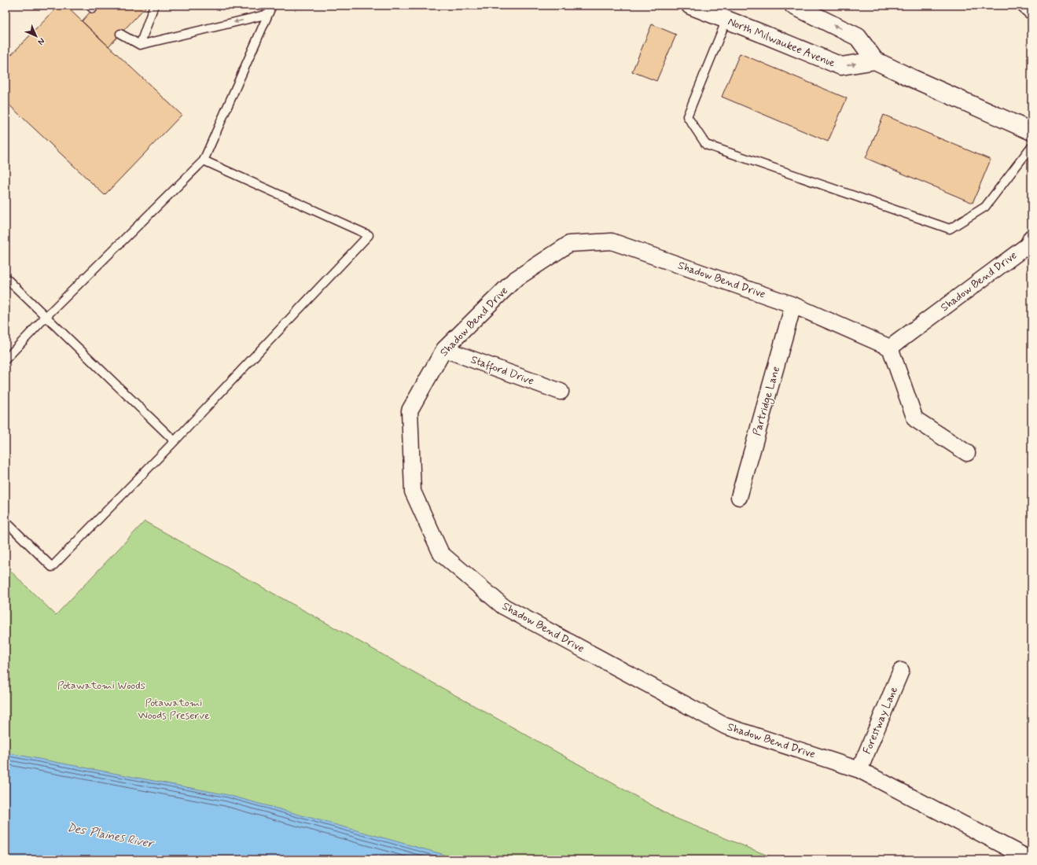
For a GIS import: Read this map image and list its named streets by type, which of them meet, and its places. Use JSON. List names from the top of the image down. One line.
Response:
{"streets":{"main road":["North Milwaukee Avenue"],"street":["Shadow Bend Drive","Stafford Drive","Partridge Lane","Forestway Lane"]},"crossings":[["Shadow Bend Drive","Stafford Drive"],["Shadow Bend Drive","Partridge Lane"],["Shadow Bend Drive","Forestway Lane"]],"water":["Des Plaines River"],"parks":["Potawatomi Woods","Potawatomi Woods Preserve"],"north":"bottom right"}
